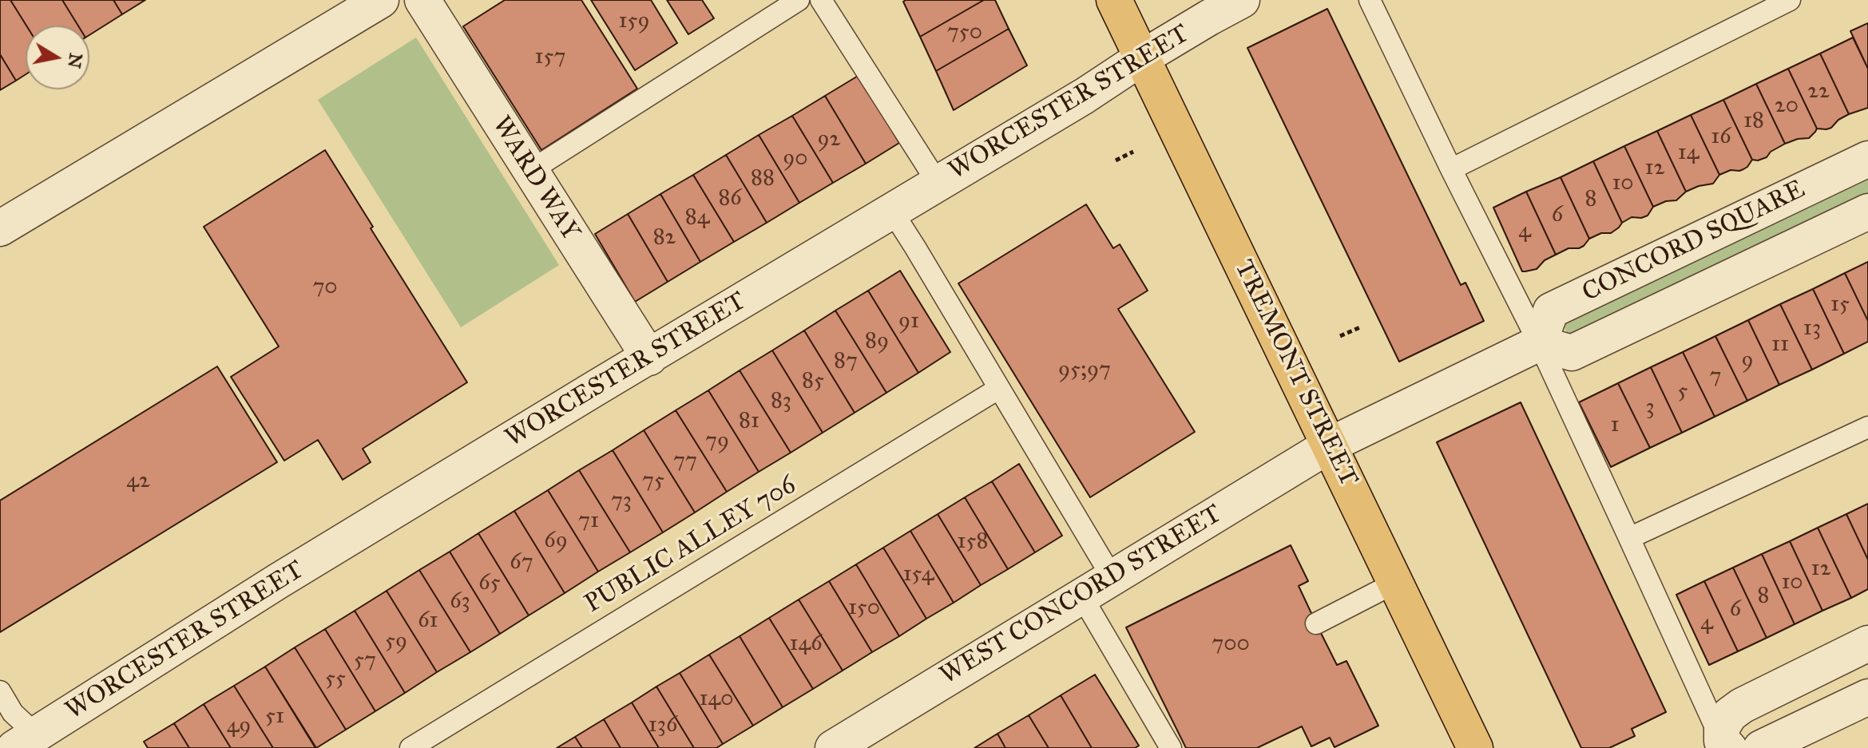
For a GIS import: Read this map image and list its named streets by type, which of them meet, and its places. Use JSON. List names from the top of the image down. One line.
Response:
{"streets":{"main road":["TREMONT STREET"],"street":["WORCESTER STREET","WARD WAY","CONCORD SQUARE","WEST CONCORD STREET"],"lane":["PUBLIC ALLEY 706"]},"crossings":[["WORCESTER STREET","WARD WAY"],["WORCESTER STREET","TREMONT STREET"],["TREMONT STREET","WEST CONCORD STREET"]],"house_numbers":["159","750","157","22","20","18","16","92","14","90","12","88","10","86","8","6","84","4","82","70","15","91","13","89","11","9","87","95;97","7","85","5","83","3","81","1","79","77","42","75","73","71","69","158","67","12","154","10","65","8","63","150","6","61","4","59","146","700","57","55","140","51","136","49"],"north":"right"}
